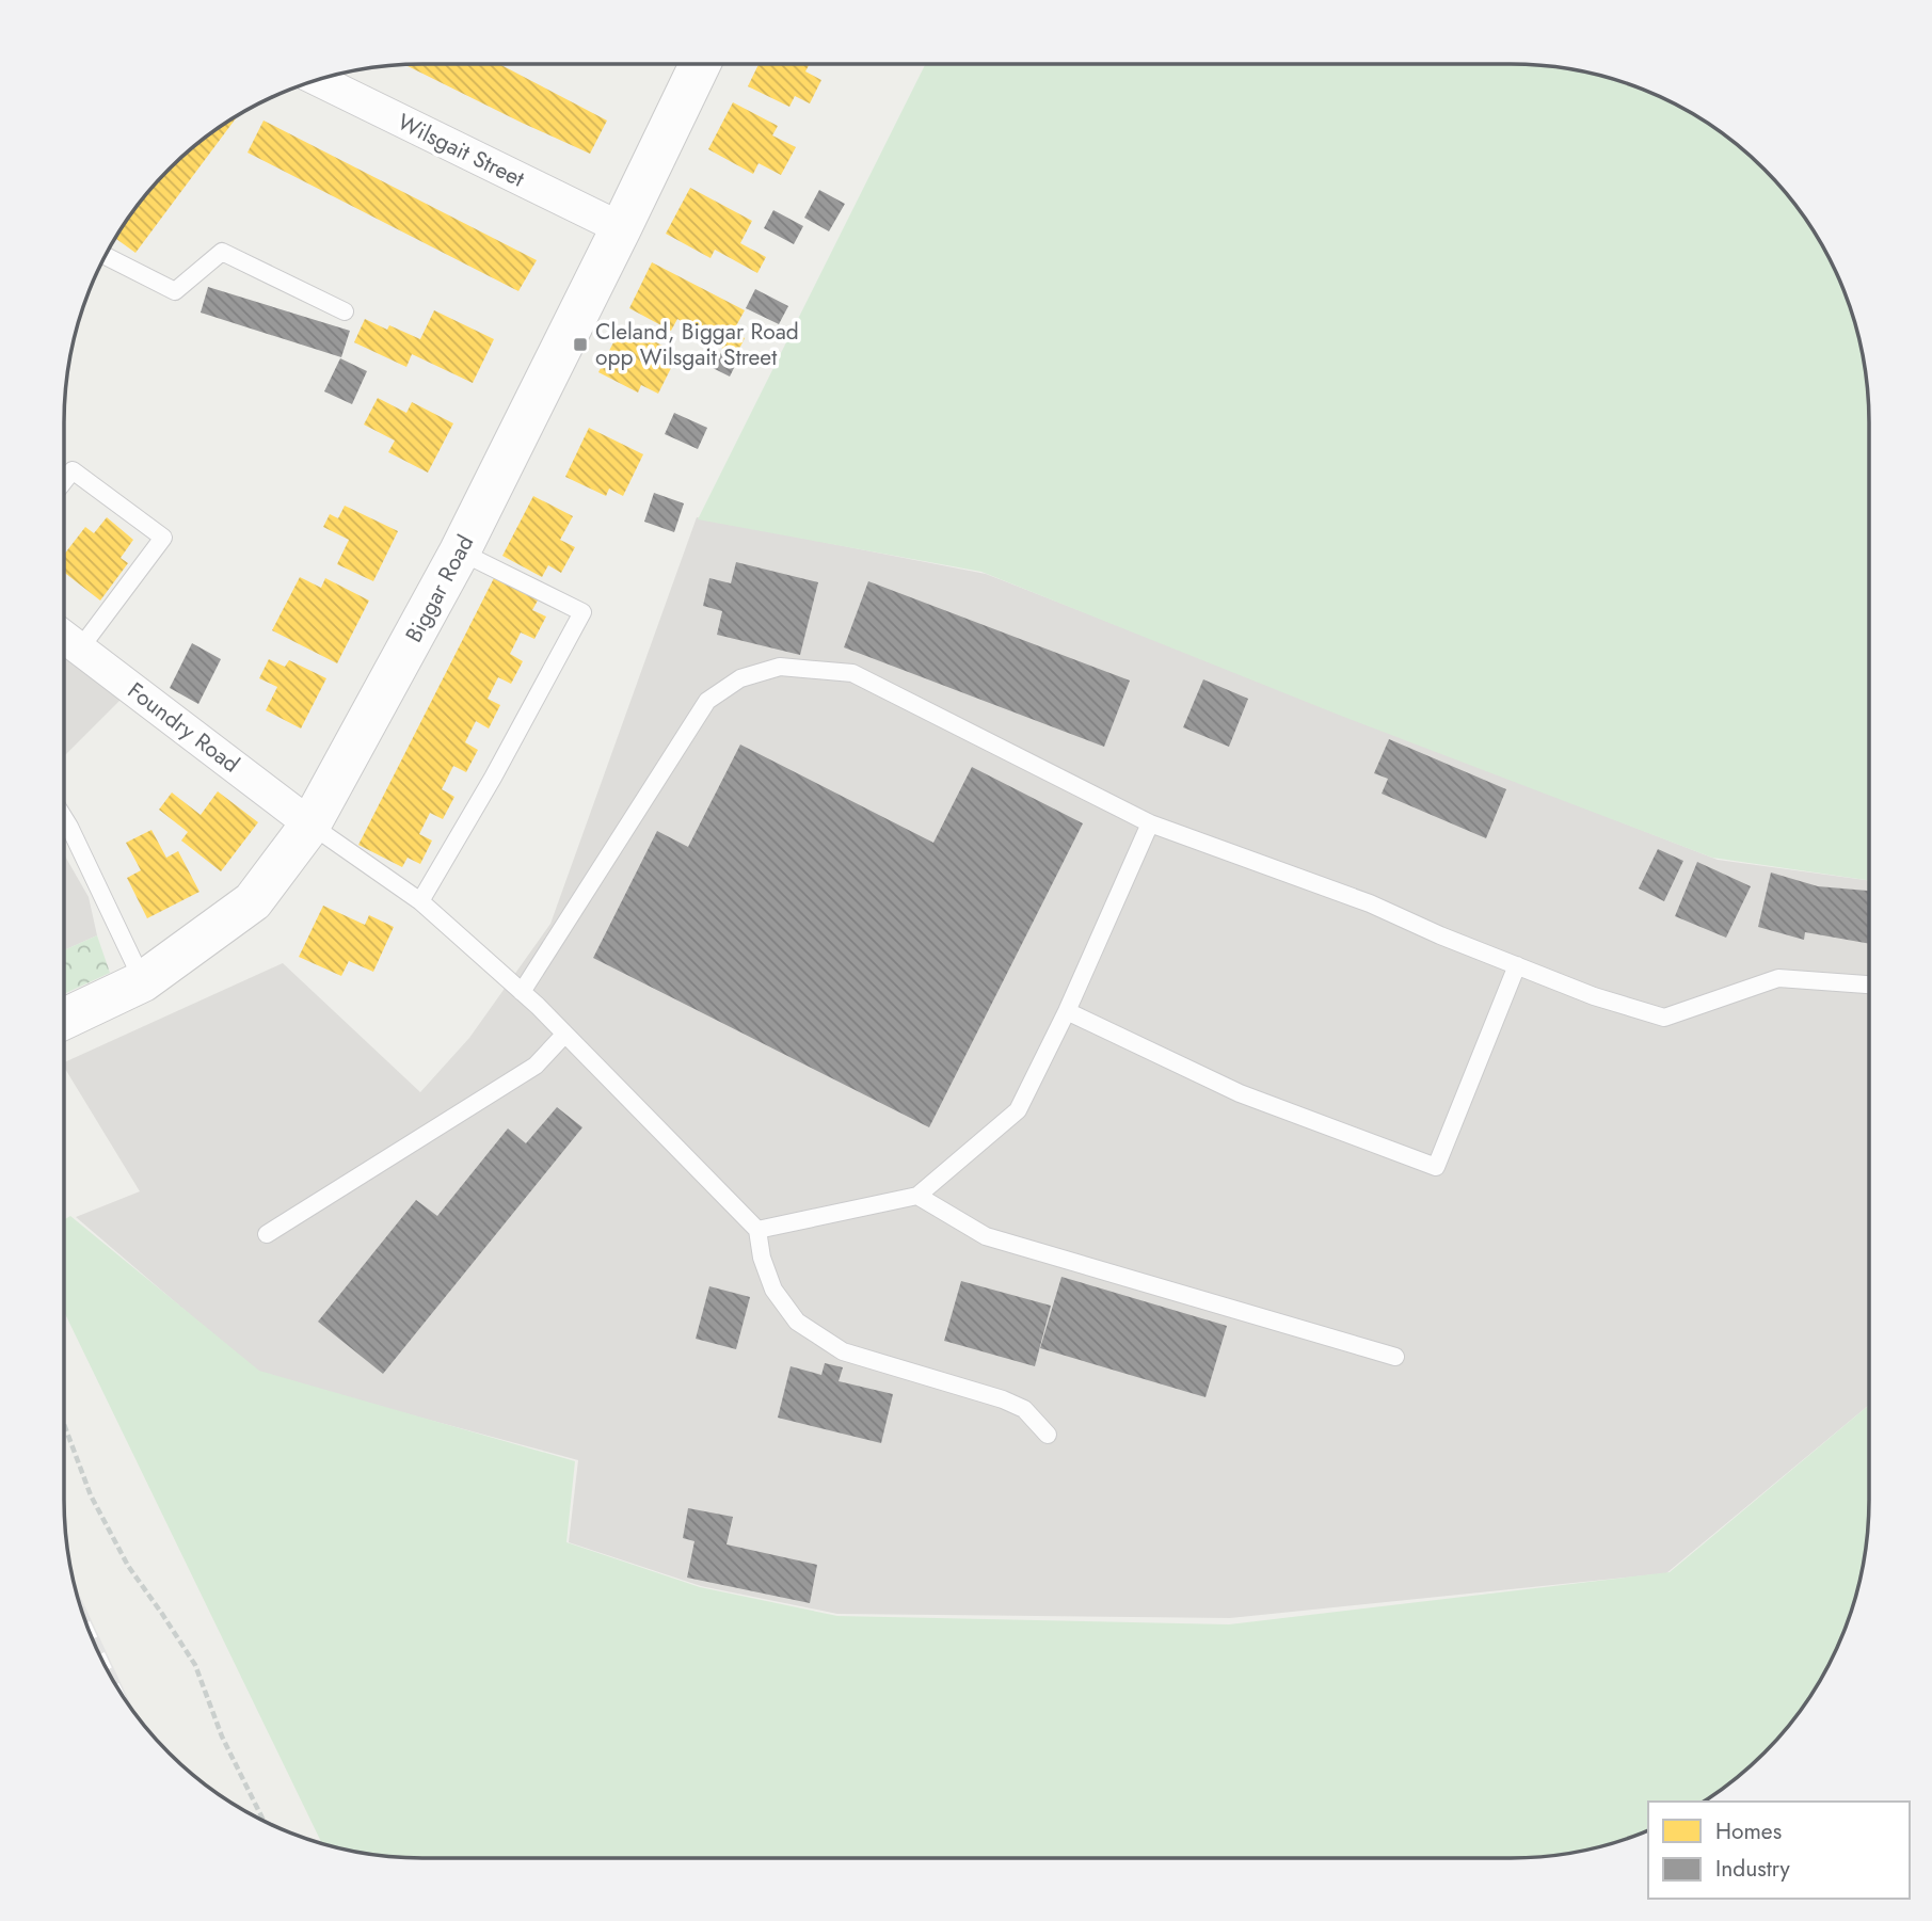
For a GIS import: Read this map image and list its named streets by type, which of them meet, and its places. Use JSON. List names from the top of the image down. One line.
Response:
{"streets":{"street":["Wilsgait Street","Biggar Road","Foundry Road"]},"crossings":[["Wilsgait Street","Biggar Road"],["Biggar Road","Foundry Road"]],"places":{"transit":["Cleland, Biggar Road opp Wilsgait Street"]},"legend":["Homes","Industry"]}
